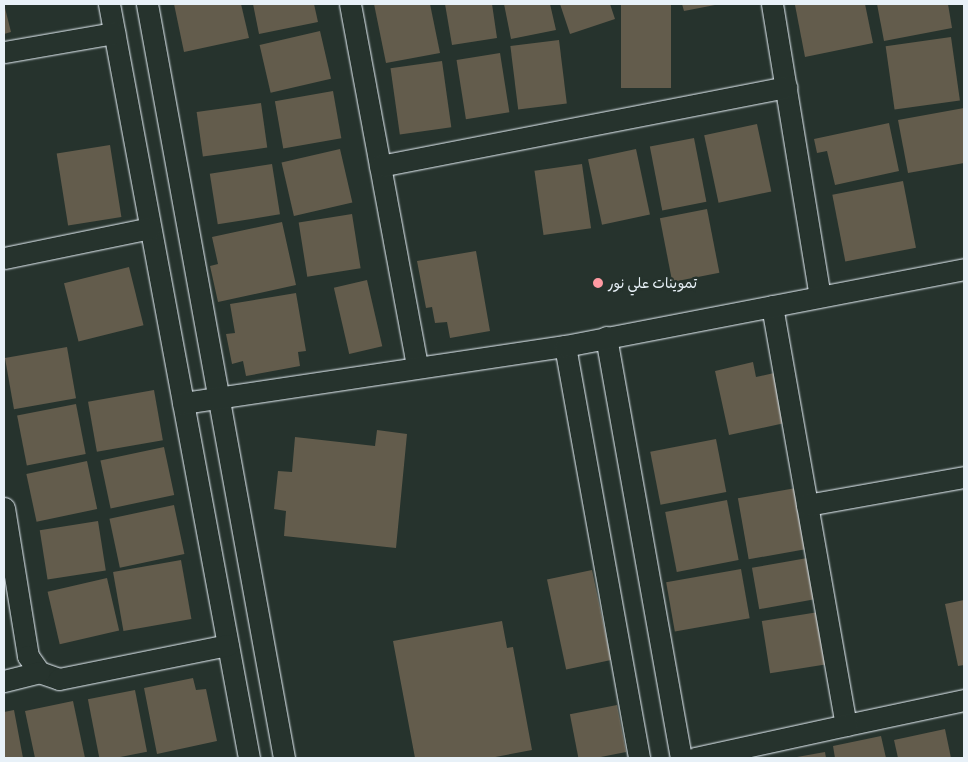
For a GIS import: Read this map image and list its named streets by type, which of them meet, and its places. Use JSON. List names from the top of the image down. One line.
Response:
{"places":["تموينات علي نور"]}
